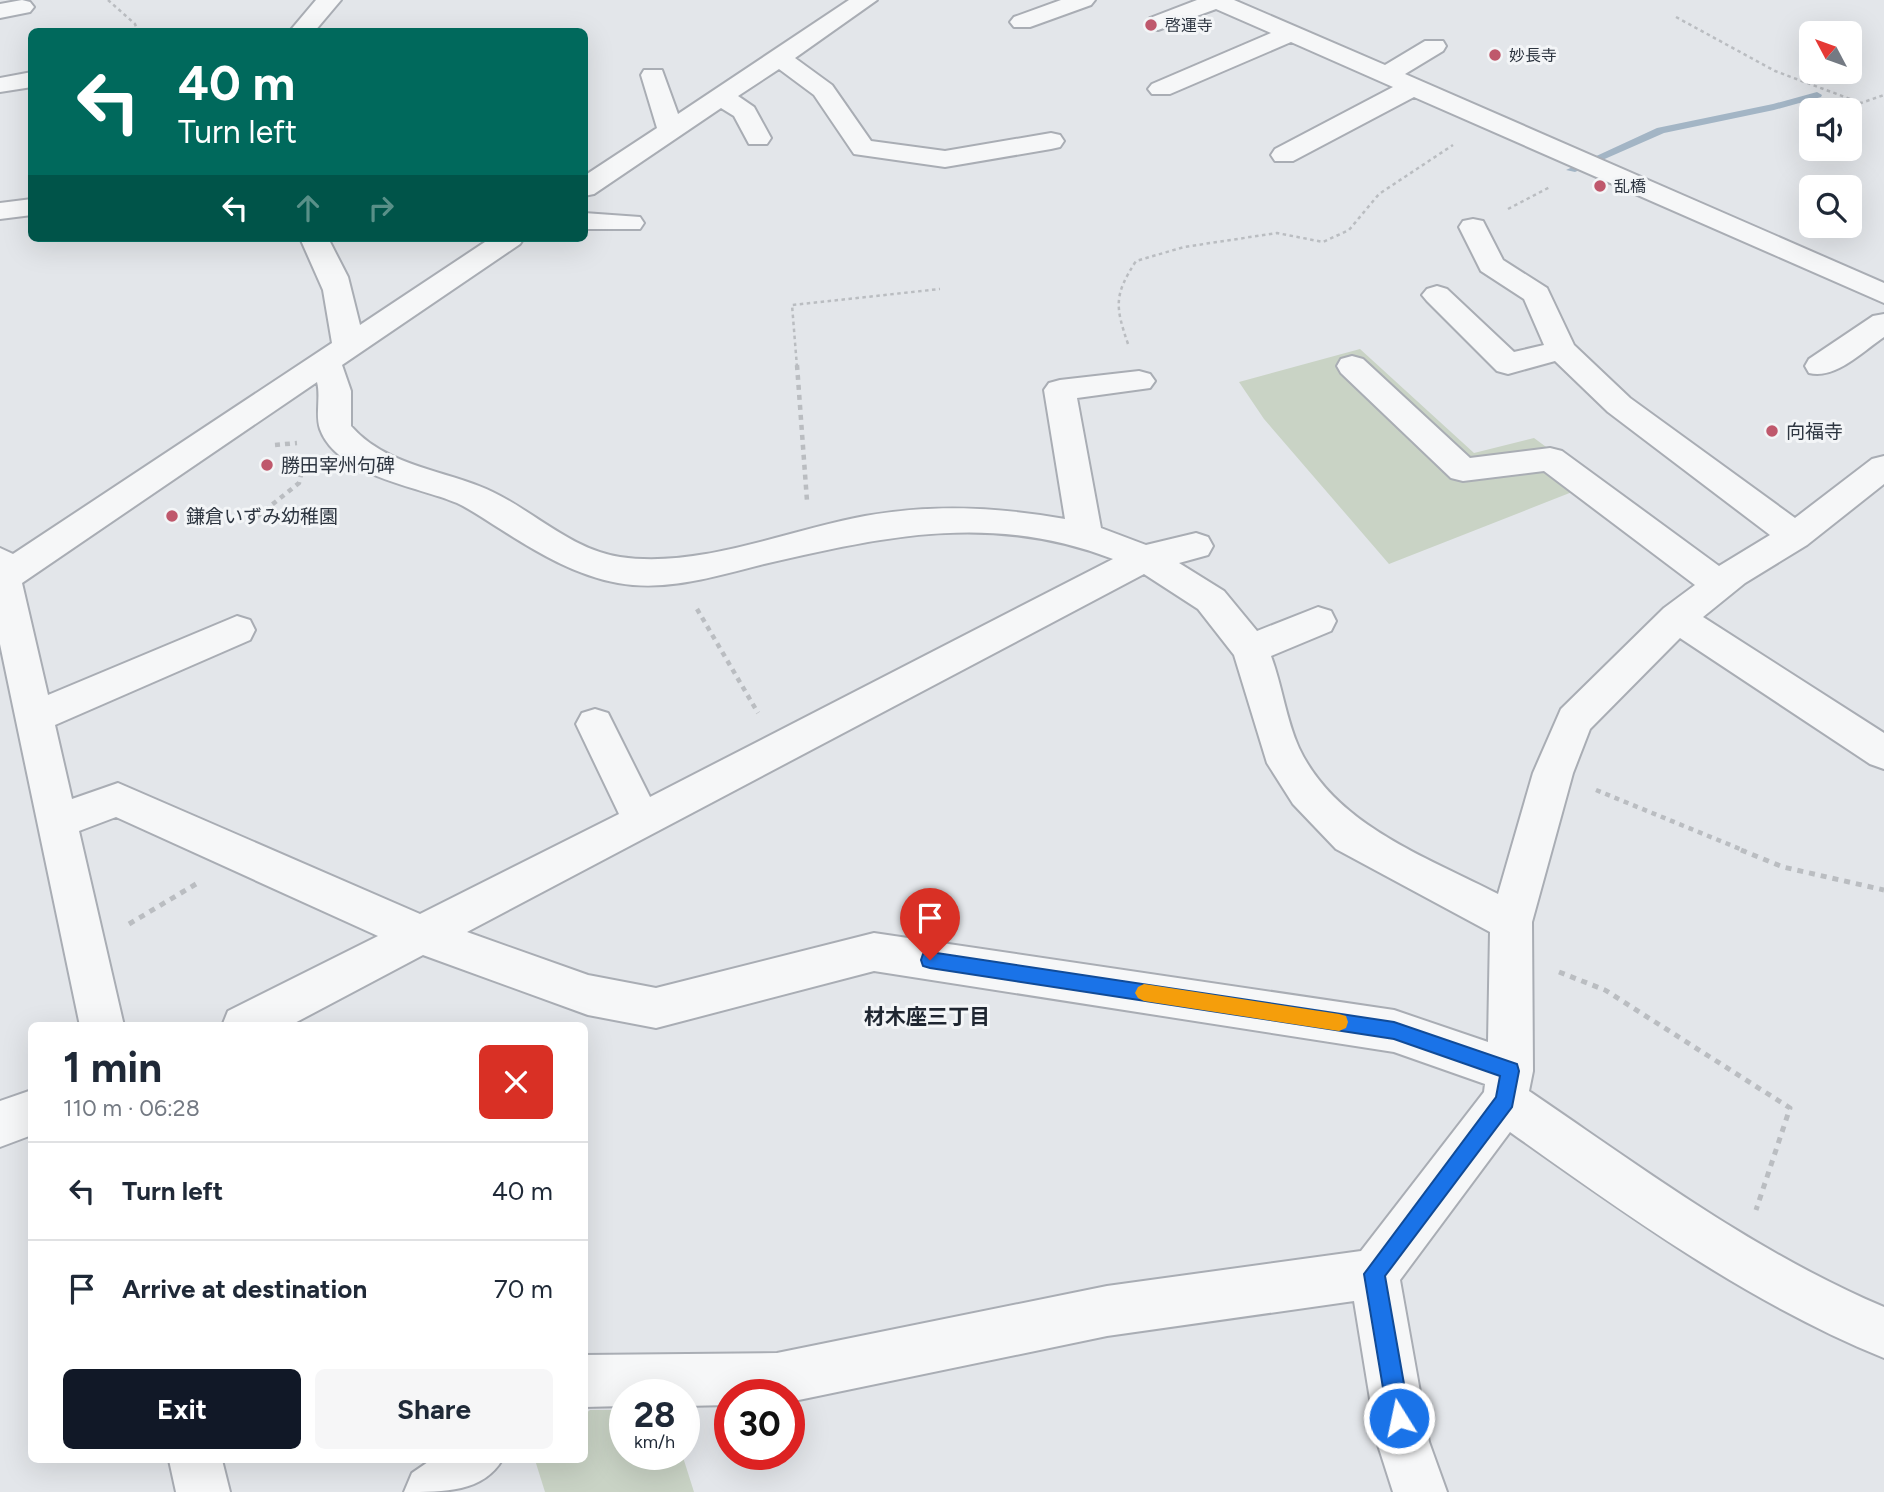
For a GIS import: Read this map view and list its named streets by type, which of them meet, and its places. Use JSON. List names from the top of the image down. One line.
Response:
{"districts":["材木座三丁目"],"places":["啓運寺","妙長寺","乱橋","向福寺","勝田宰州句碑","鎌倉いずみ幼稚園"],"north":"top left","page":{"turn":["40 m","Turn left"],"heading":["1 min","110 m · 06:28"],"list":[{"name":"Turn left","value":"40 m"},{"name":"Arrive at destination","value":"70 m"}],"buttons":["Exit","Share"],"speed":"28 km/h","limit":"30"}}
